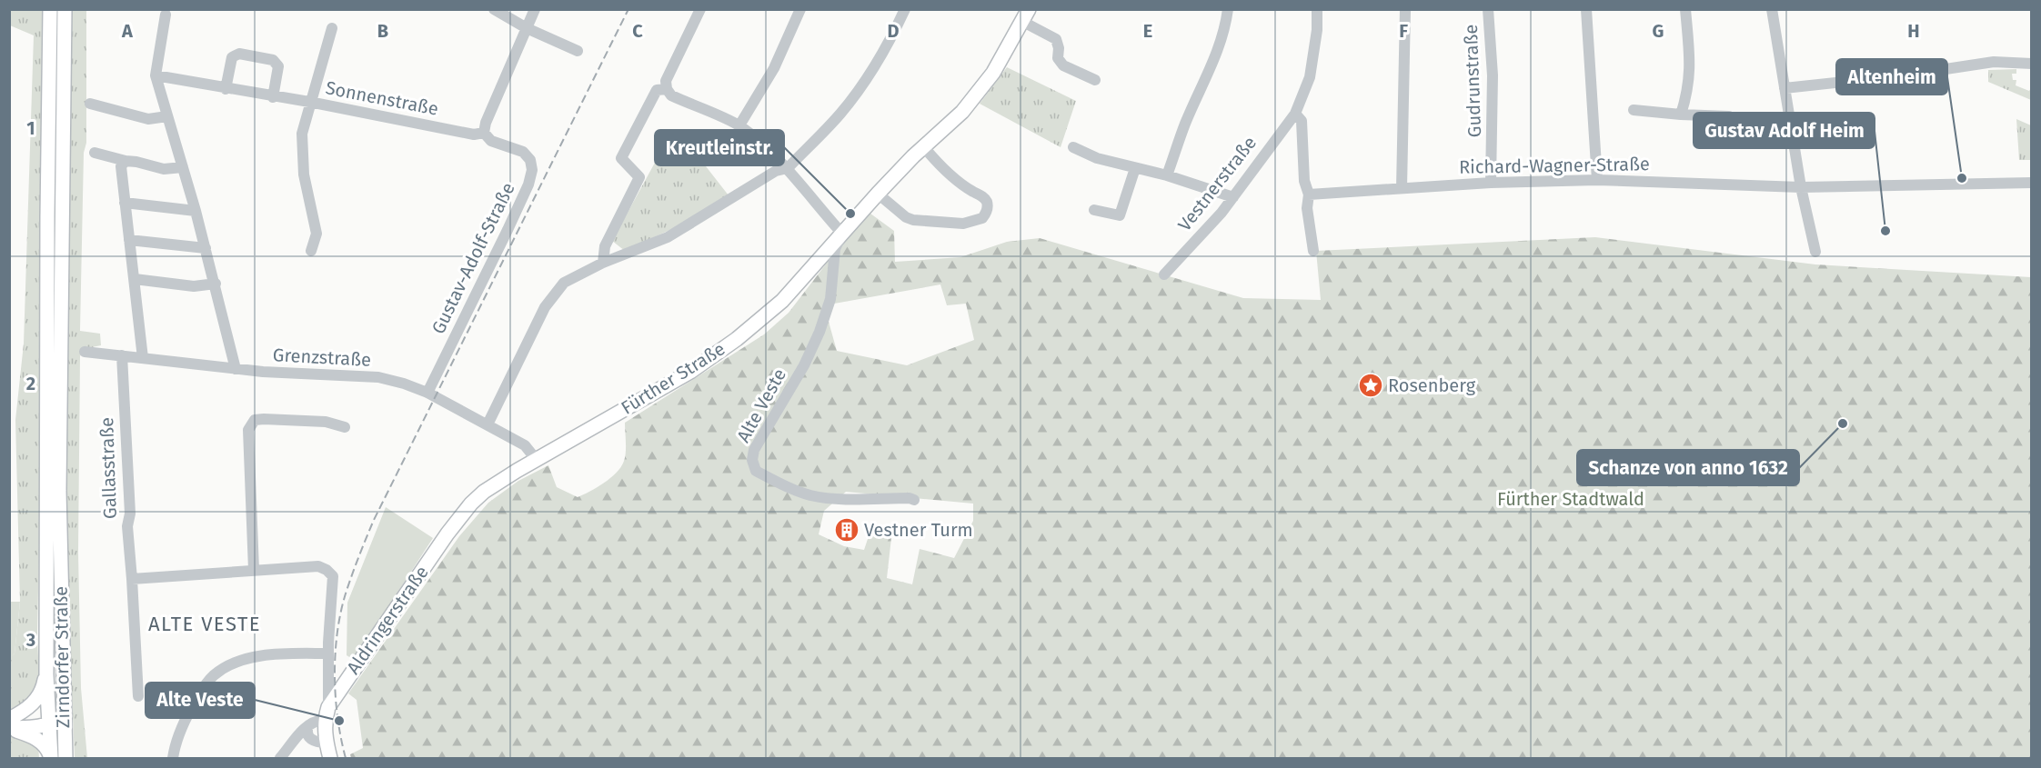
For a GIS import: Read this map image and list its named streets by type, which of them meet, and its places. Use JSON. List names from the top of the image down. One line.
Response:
{"streets":{"main road":["Fürther Straße","Aldringerstraße","Zirndorfer Straße"],"street":["Gudrunstraße","Sonnenstraße","Richard-Wagner-Straße","Vestnerstraße","Gustav-Adolf-Straße","Grenzstraße","Alte Veste","Gallasstraße"]},"crossings":[["Gudrunstraße","Richard-Wagner-Straße"],["Sonnenstraße","Gustav-Adolf-Straße"],["Gustav-Adolf-Straße","Grenzstraße"],["Grenzstraße","Fürther Straße"],["Grenzstraße","Gallasstraße"],["Fürther Straße","Alte Veste"],["Fürther Straße","Aldringerstraße"]],"districts":["ALTE VESTE"],"parks":["Fürther Stadtwald"],"places":{"other":["Altenheim","Kreutleinstr.","Gustav Adolf Heim","Schanze von anno 1632","Alte Veste"],"place":["Rosenberg"],"building":["Vestner Turm"]},"grid":{"columns":["A","B","C","D","E","F","G","H"],"rows":["1","2","3"]}}
